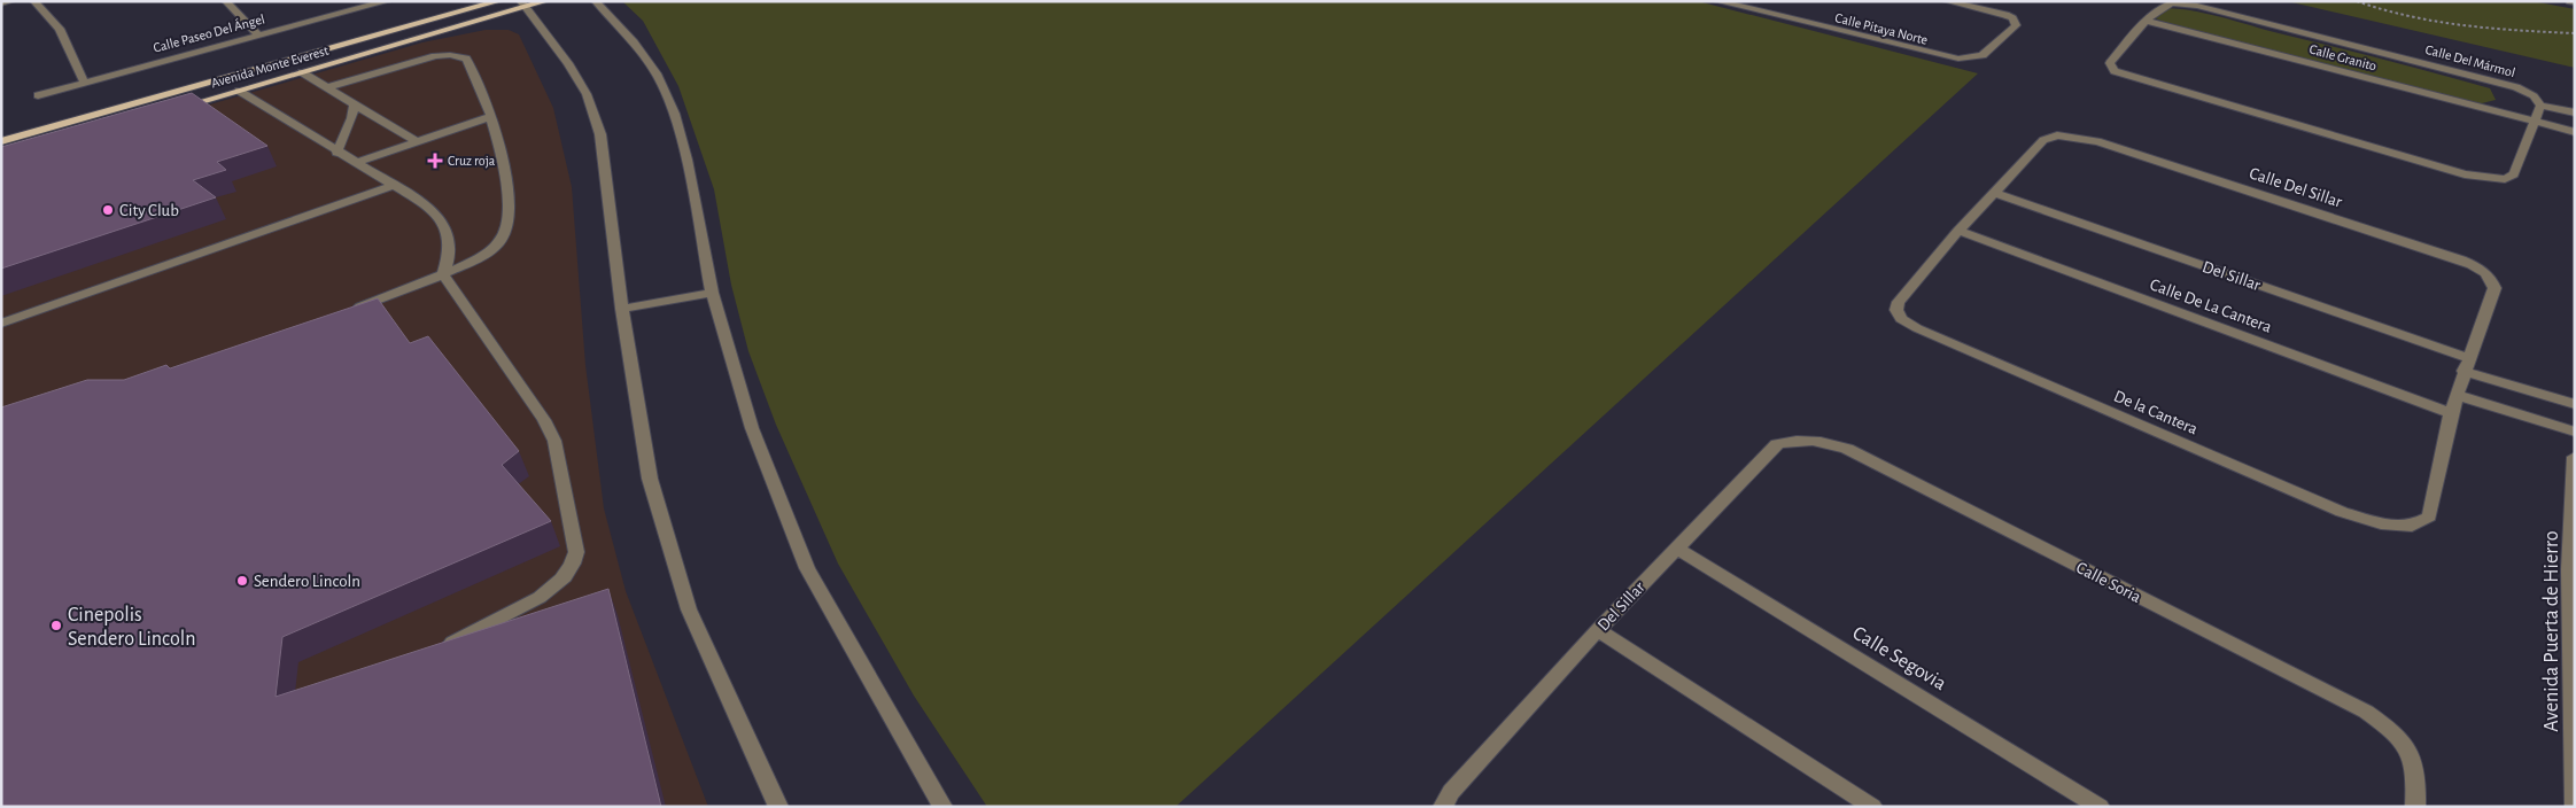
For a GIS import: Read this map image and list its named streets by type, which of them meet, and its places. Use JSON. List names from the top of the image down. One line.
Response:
{"streets":{"main road":["Avenida Monte Everest"],"street":["Calle Pitaya Norte","Calle Paseo Del Ángel","Calle Granito","Calle Del Mármol","Calle Del Sillar","Del Sillar","Calle De La Cantera","De la Cantera","Calle Soria","Avenida Puerta de Hierro","Calle Segovia"]},"crossings":[["Calle Granito","Calle Del Mármol"],["Calle Del Sillar","Del Sillar"],["Calle Del Sillar","Calle De La Cantera"],["Calle Del Sillar","De la Cantera"],["Del Sillar","Calle Soria"],["Del Sillar","Calle Segovia"]],"places":{"health":["Cruz roja"],"other":["City Club","Sendero Lincoln","Cinepolis Sendero Lincoln"]}}
